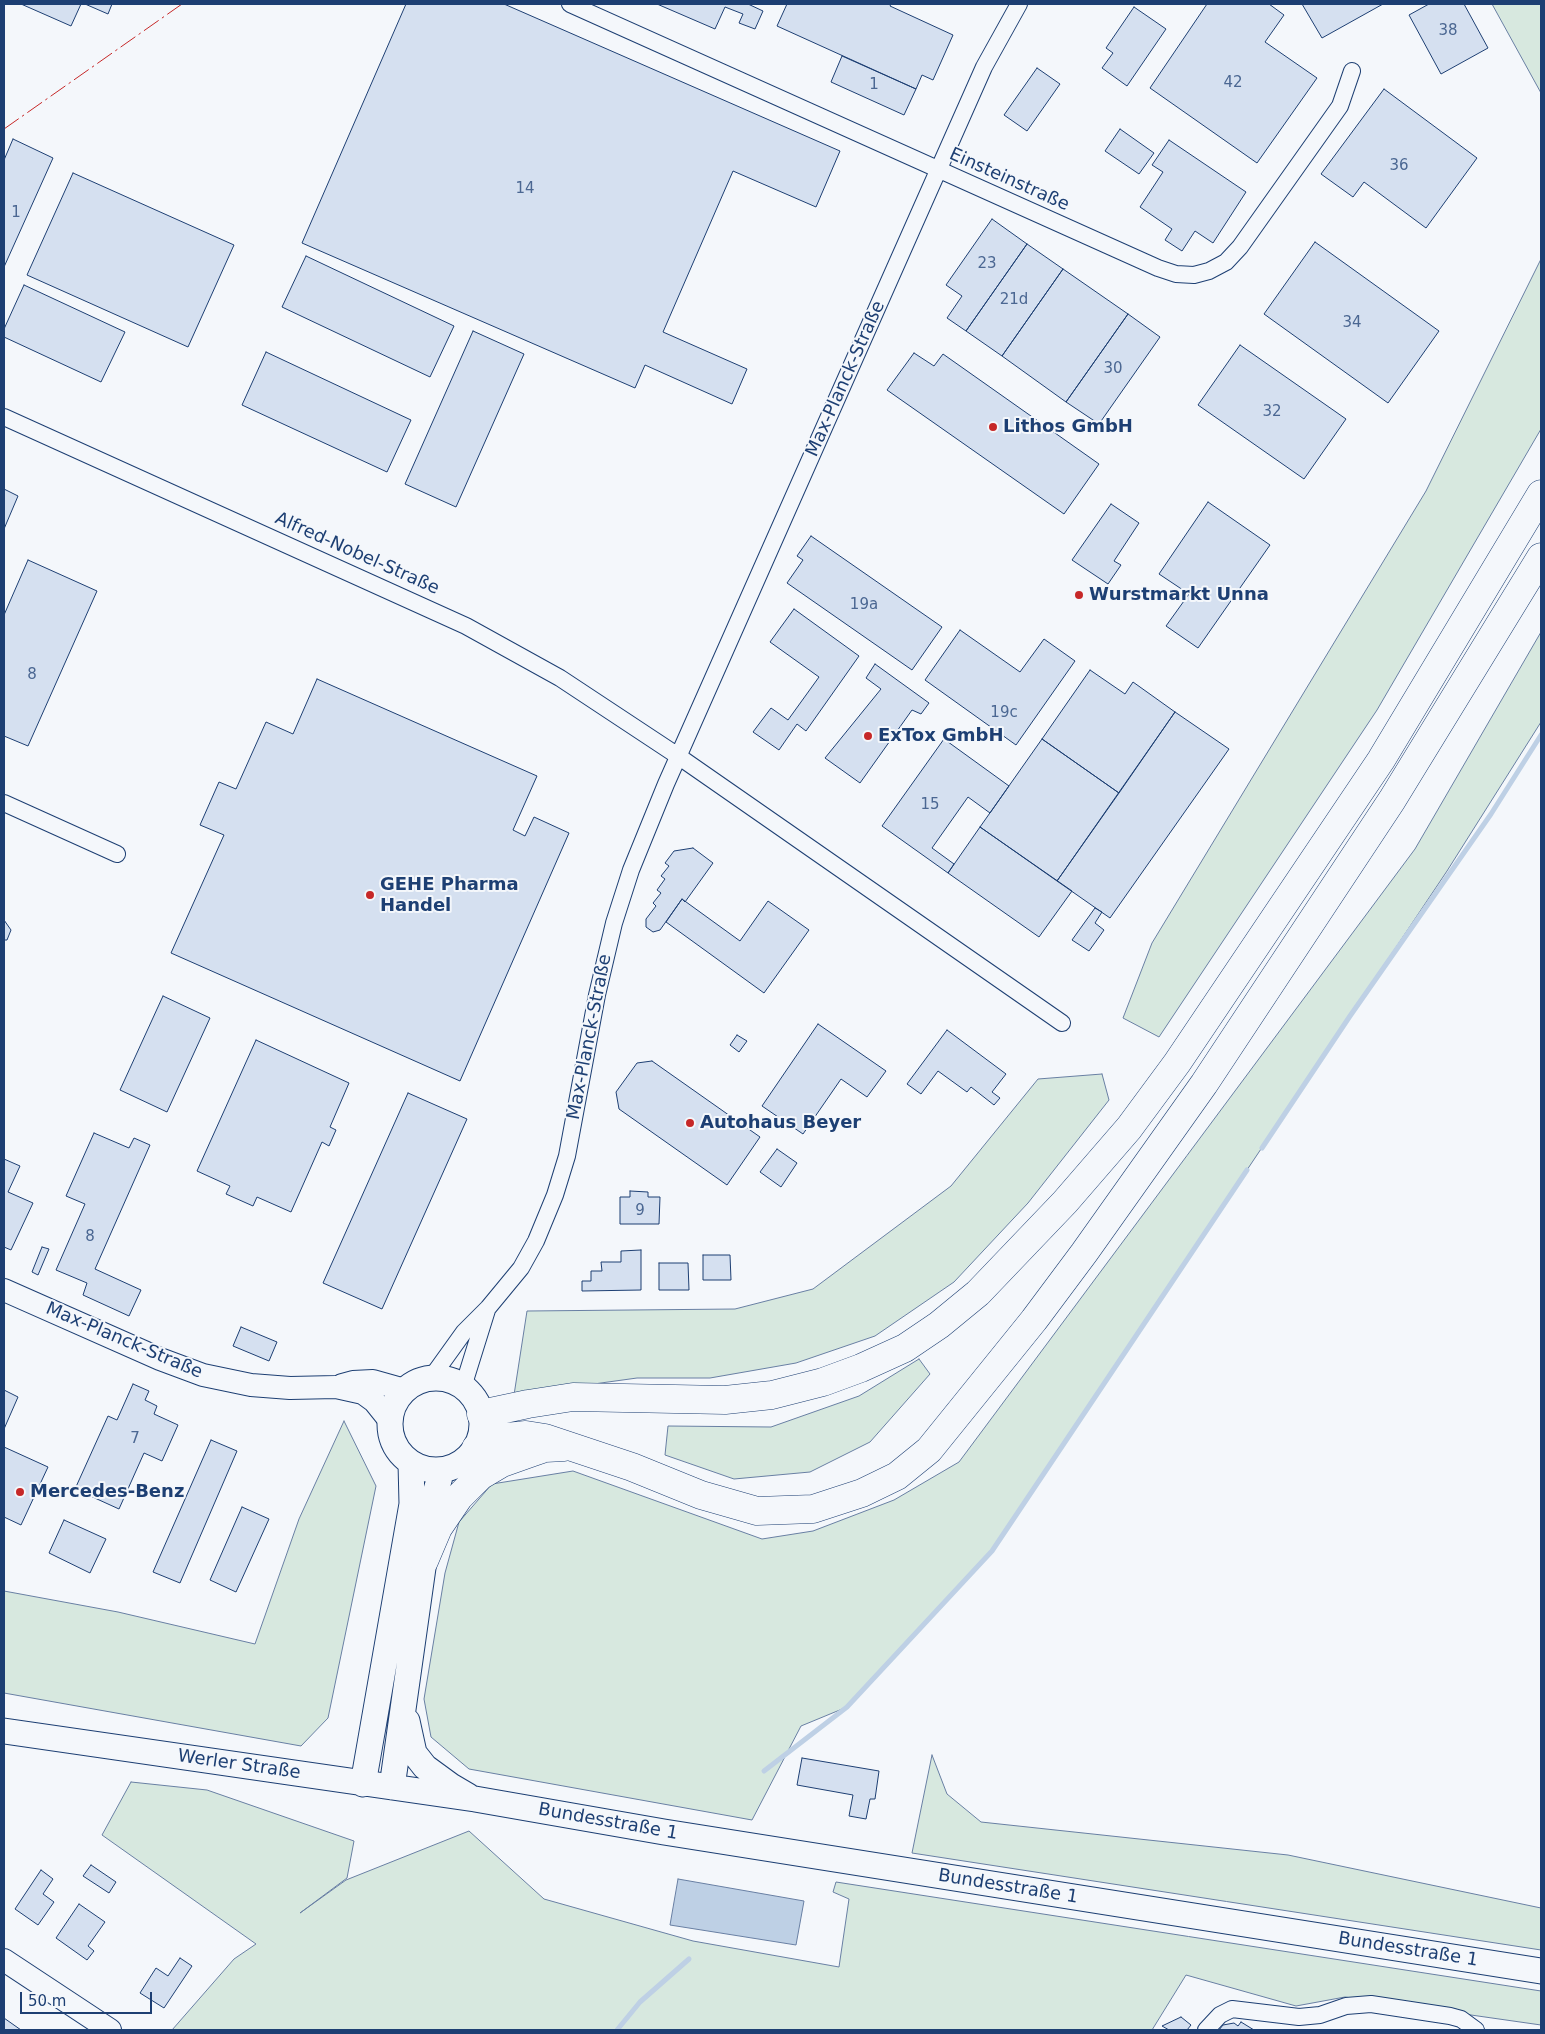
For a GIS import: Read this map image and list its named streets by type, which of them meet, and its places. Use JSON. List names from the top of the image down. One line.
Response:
{"streets":{"main road":["Max-Planck-Straße","Werler Straße","Bundesstraße 1"],"street":["Einsteinstraße","Alfred-Nobel-Straße"]},"crossings":[["Einsteinstraße","Max-Planck-Straße"],["Max-Planck-Straße","Alfred-Nobel-Straße"],["Werler Straße","Bundesstraße 1"]],"places":["Lithos GmbH","Wurstmarkt Unna","ExTox GmbH","GEHE Pharma Handel","Autohaus Beyer","Mercedes-Benz"],"house_numbers":["38","42","1","36","14","1","23","21d","34","30","32","19a","8","19c","15","9","8","7"],"scale_bar":"50 m"}
